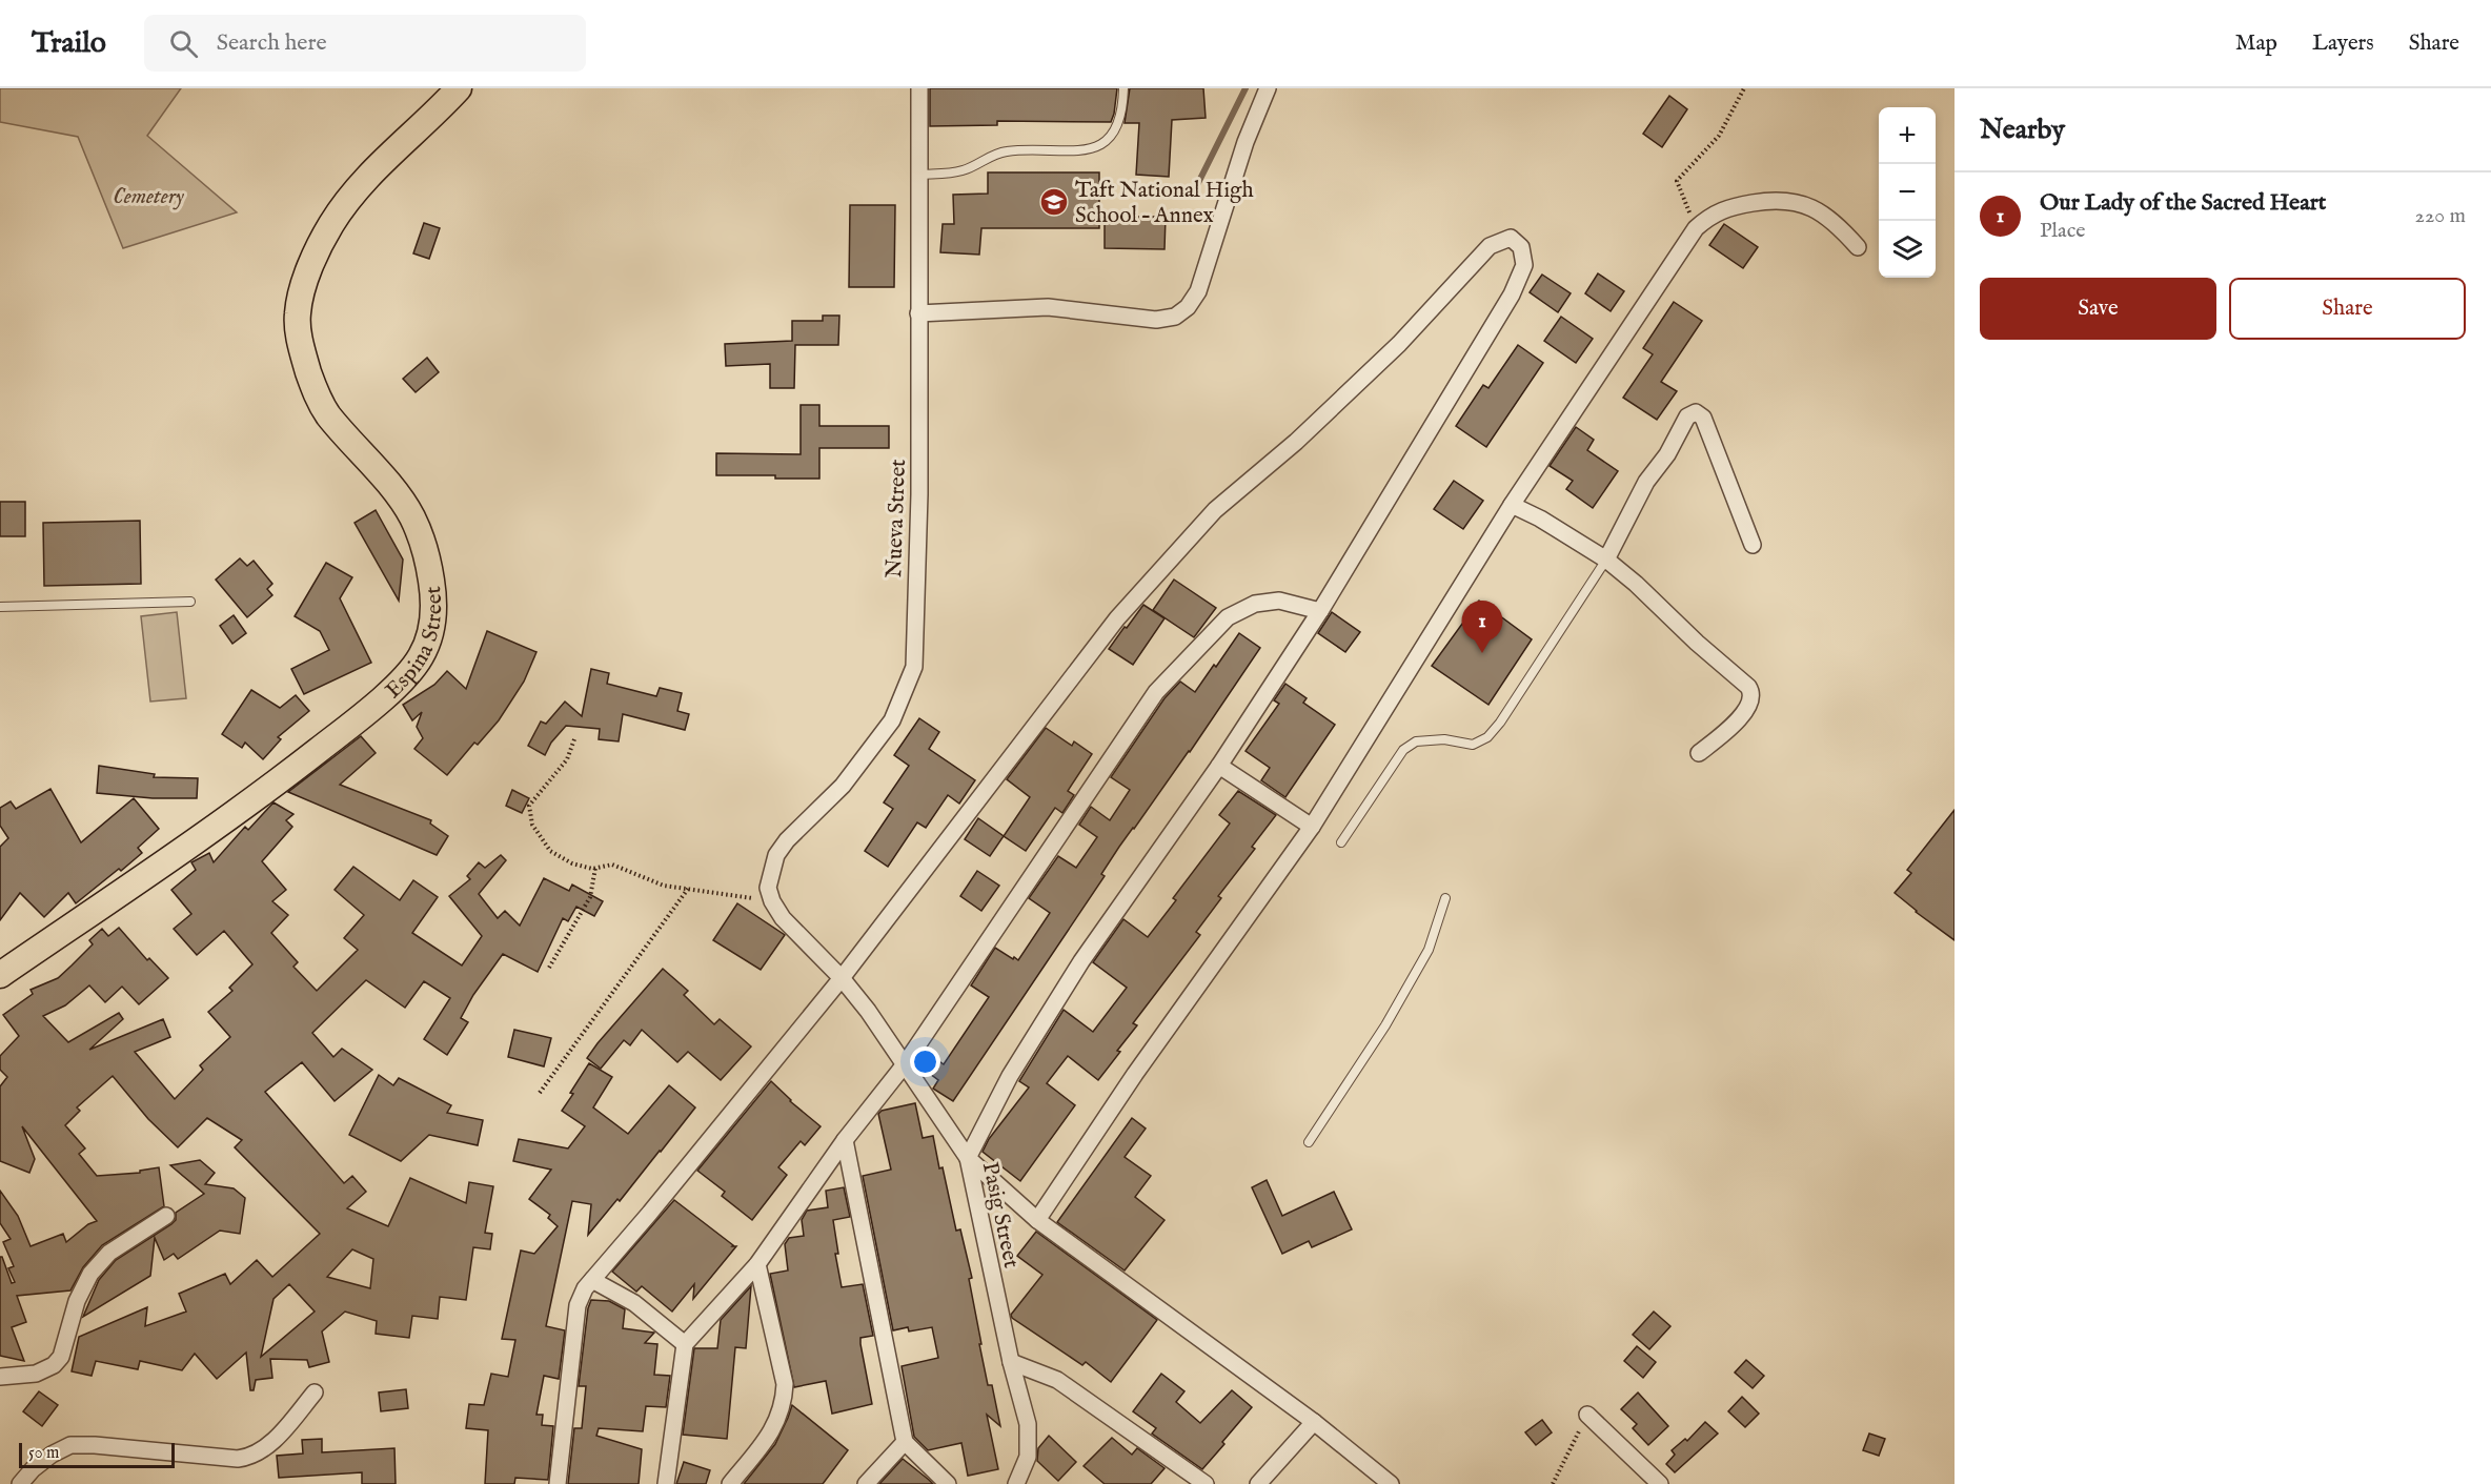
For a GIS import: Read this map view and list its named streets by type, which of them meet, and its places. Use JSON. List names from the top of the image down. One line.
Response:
{"streets":{"main road":["Espina Street"],"street":["Nueva Street","Pasig Street"]},"crossings":[["Nueva Street","Pasig Street"]],"parks":["Cemetery"],"places":{"school or university":["Taft National High School – Annex"]},"scale_bar":"50 m","page":{"header":"Trailo","search":"Search here","nav":["Map","Layers","Share"],"heading":"Nearby","map_buttons":["+","−"],"list":[{"mark":"1","name":"Our Lady of the Sacred Heart","note":"Place","value":"220 m"}],"buttons":["Save","Share"],"pins":"1","scale":"50 m"}}
